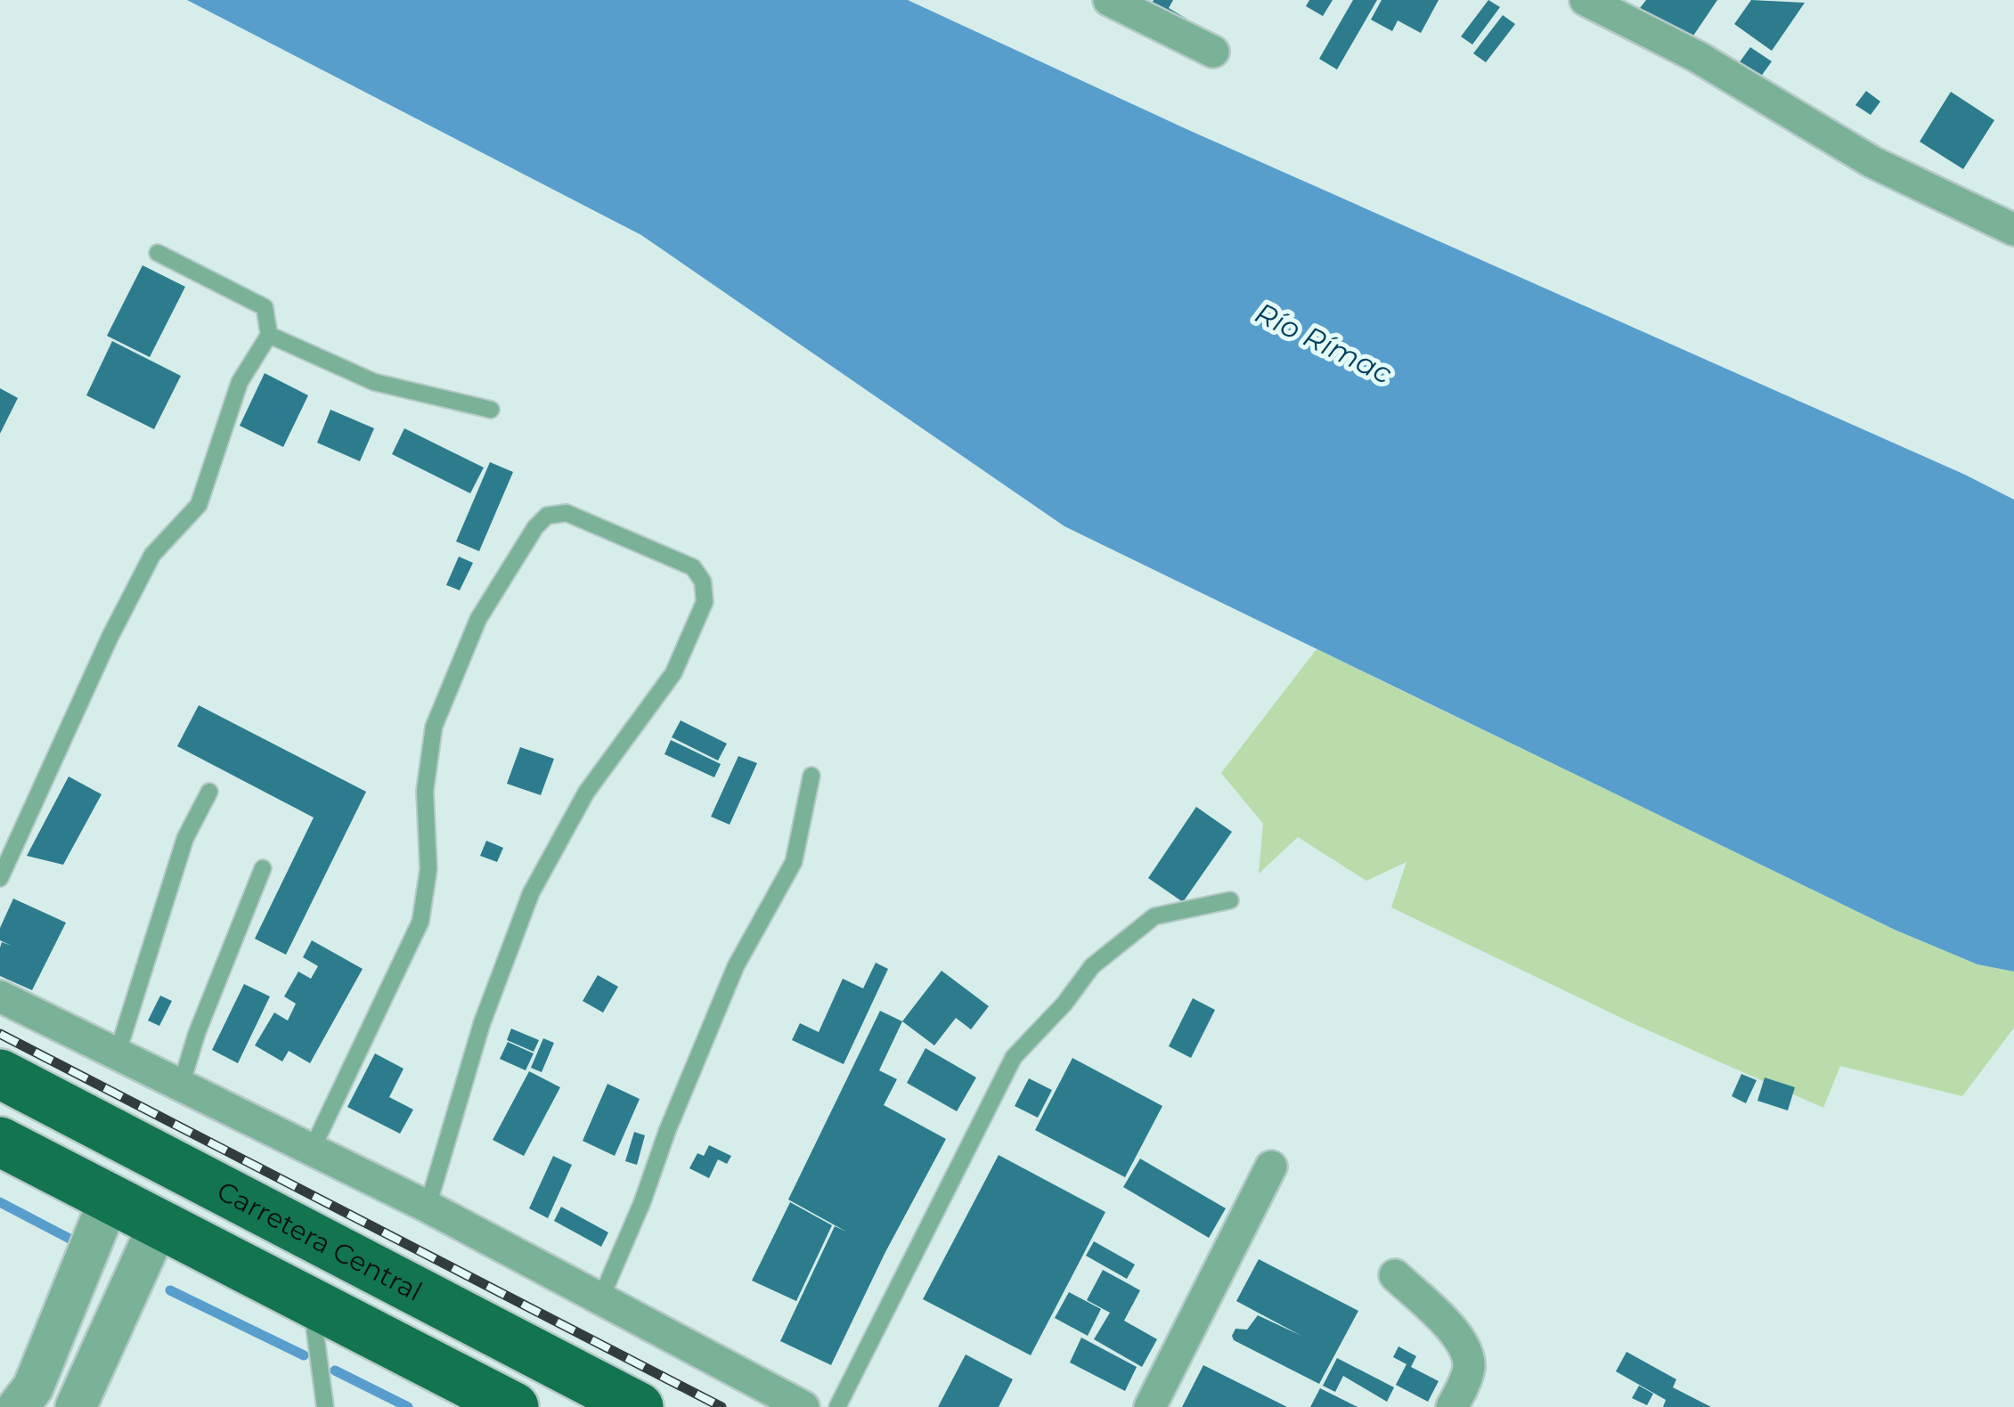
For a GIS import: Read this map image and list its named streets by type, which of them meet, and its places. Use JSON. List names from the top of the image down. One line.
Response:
{"streets":{"highway":["Carretera Central"]},"water":["Río Rímac"]}
